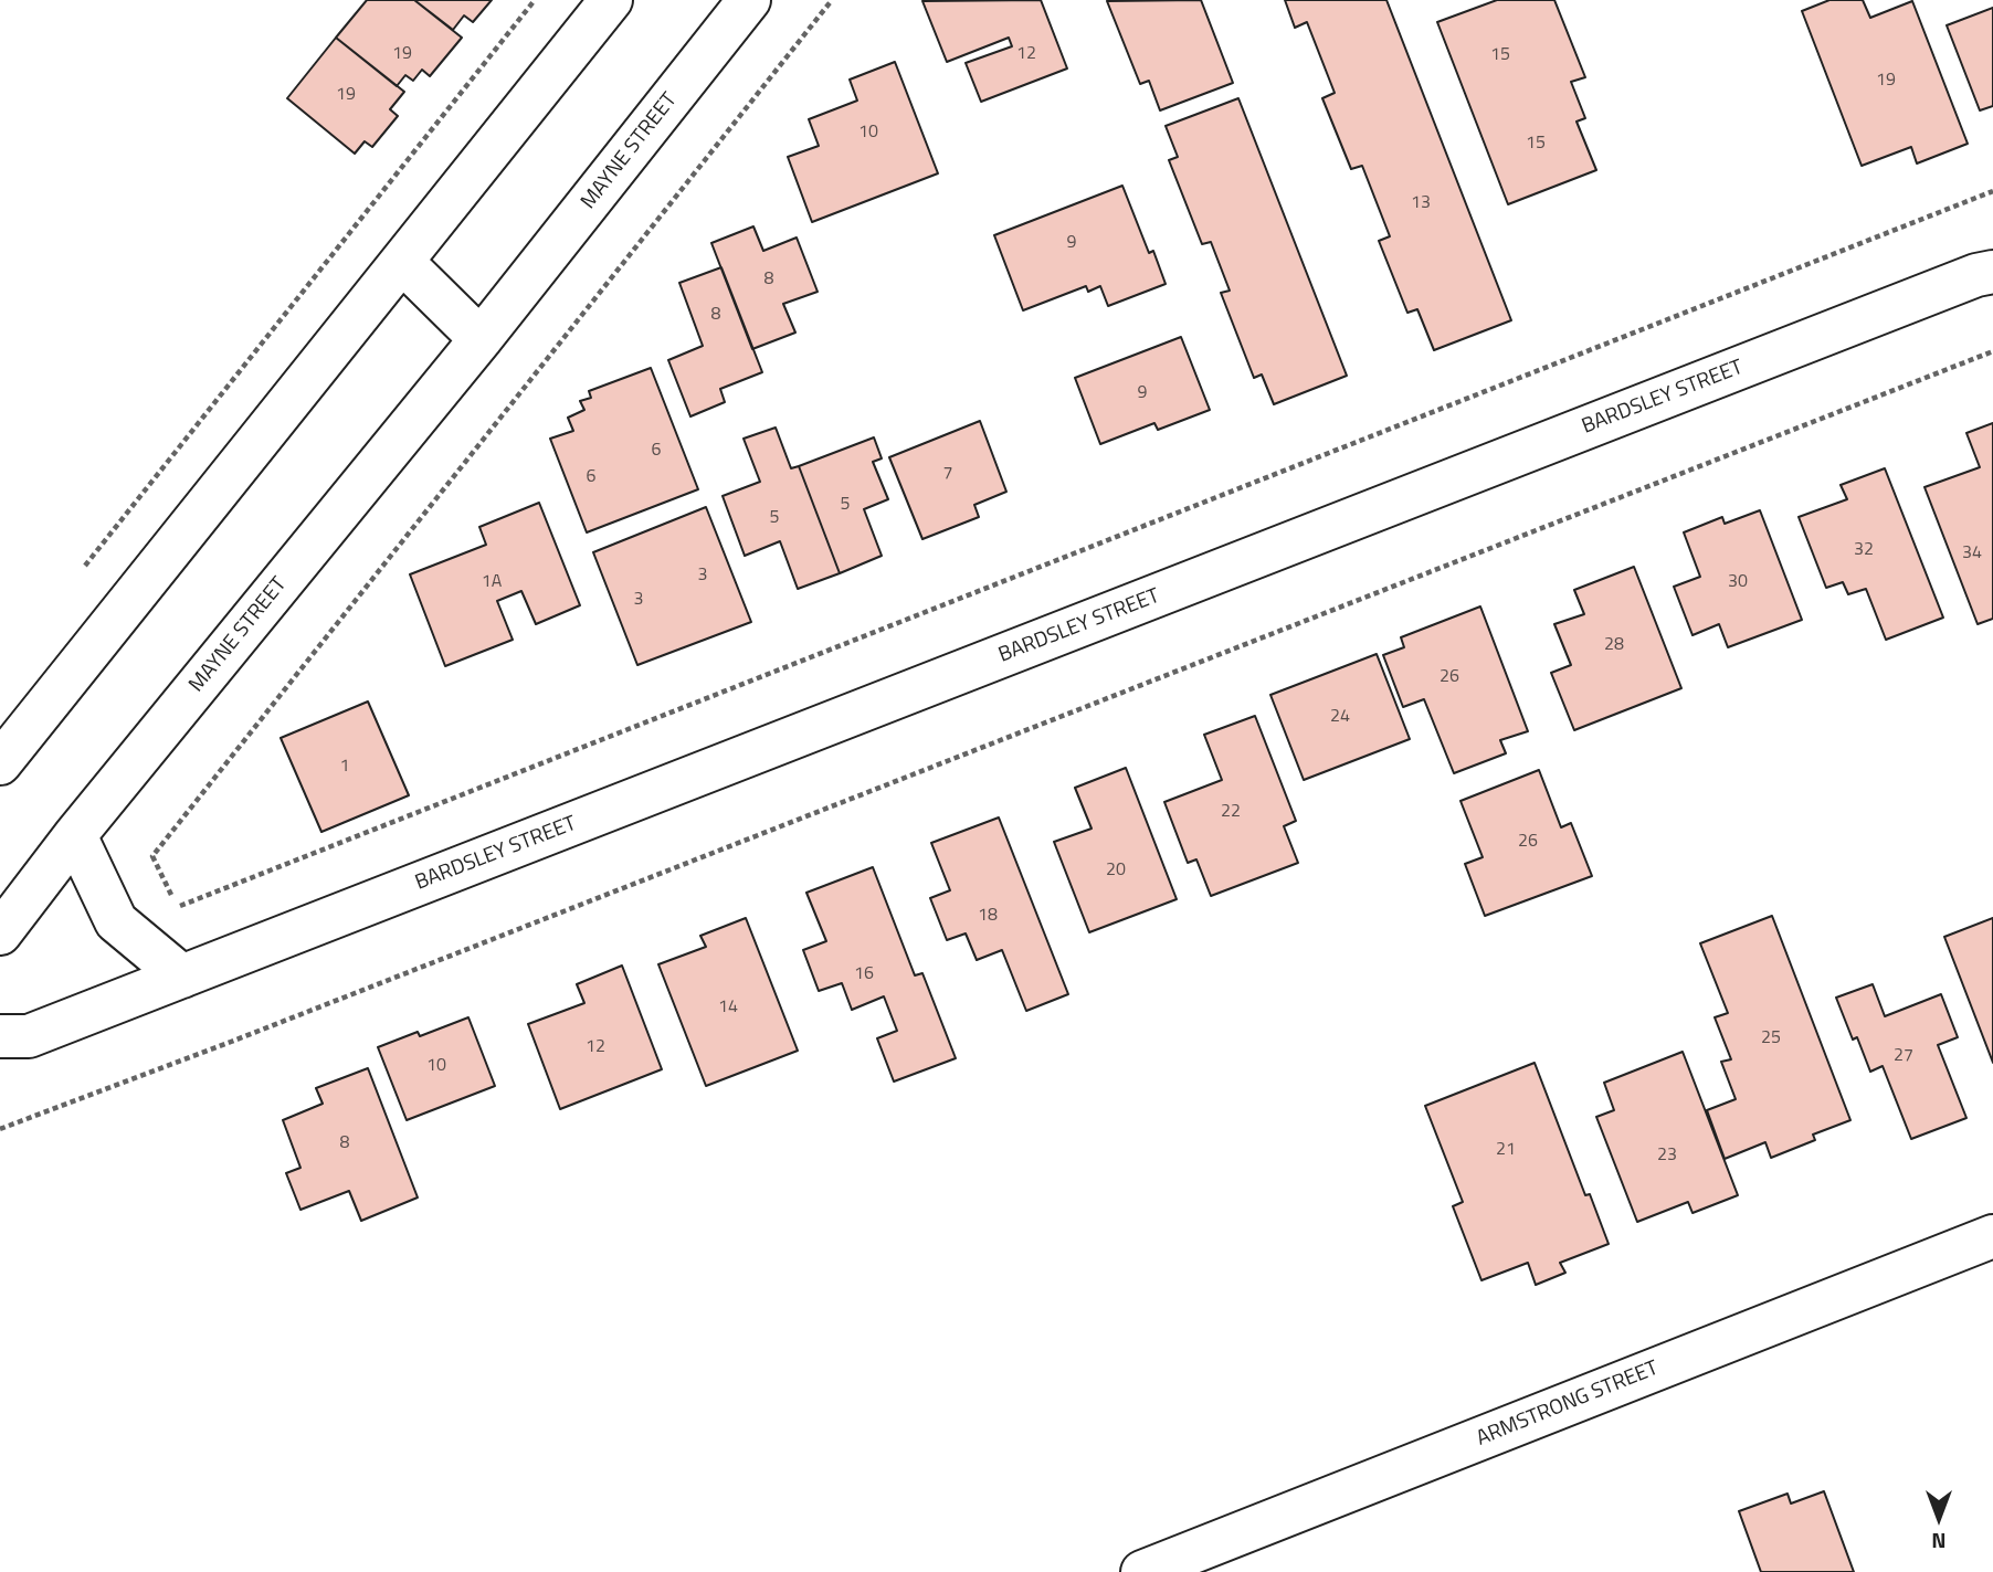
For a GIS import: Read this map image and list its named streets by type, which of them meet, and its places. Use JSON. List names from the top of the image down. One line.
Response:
{"streets":{"street":["MAYNE STREET","BARDSLEY STREET","ARMSTRONG STREET"]},"house_numbers":["19","12","15","19","19","10","15","13","9","8","8","9","6","7","6","5","5","32","34","3","1A","30","3","28","26","24","1","22","26","20","18","16","14","25","12","27","10","8","21","23"],"north":"bottom"}
